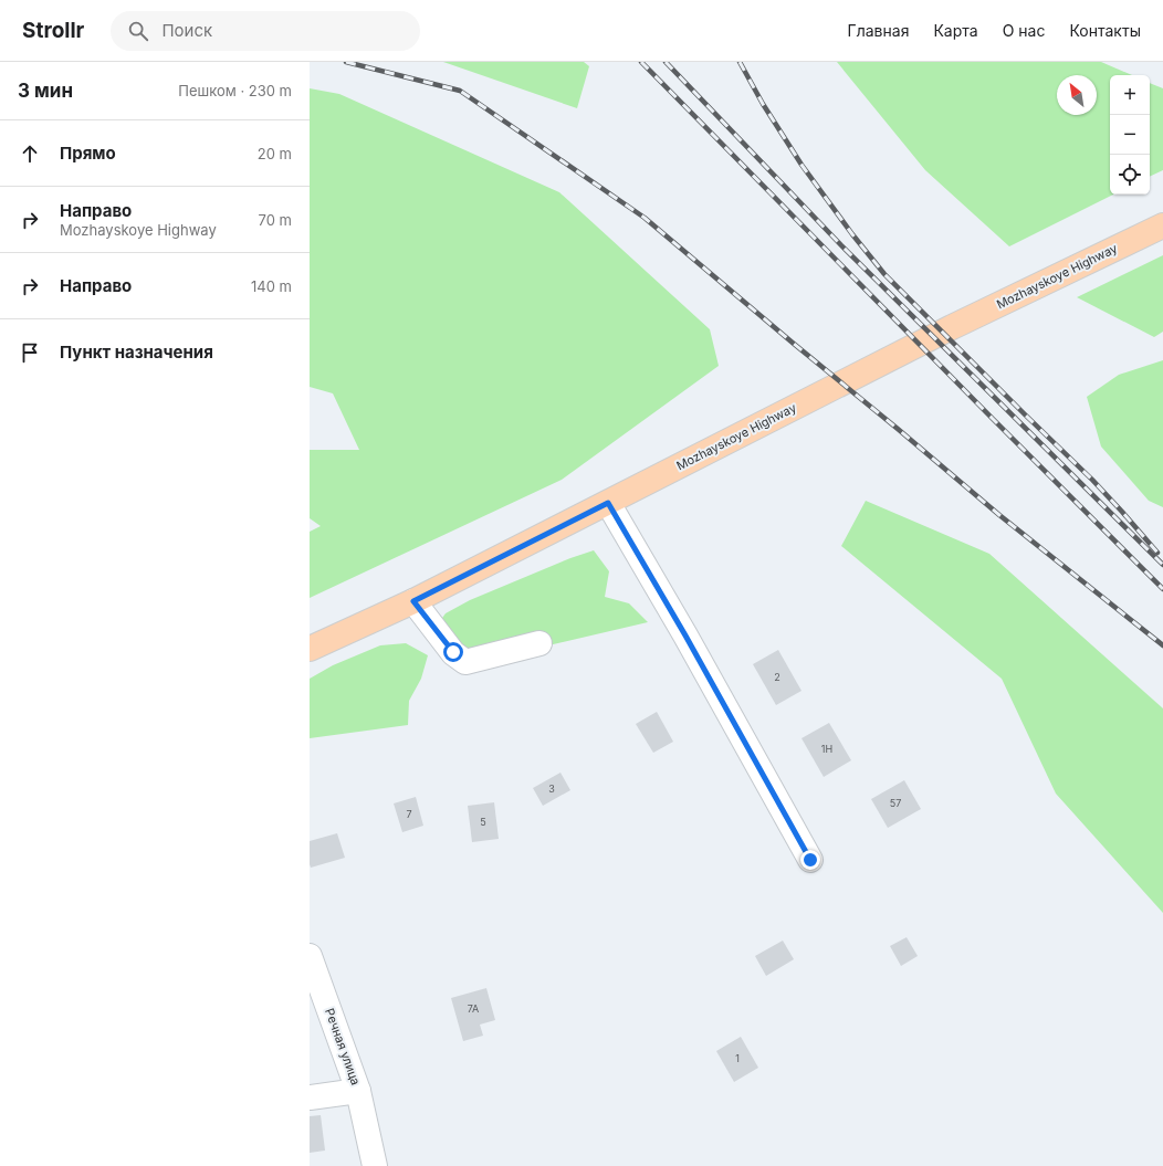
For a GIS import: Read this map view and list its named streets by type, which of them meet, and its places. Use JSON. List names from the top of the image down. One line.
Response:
{"streets":{"main road":["Mozhayskoye Highway"],"street":["Речная улица"]},"house_numbers":["2","1Н","3","57","7","5","7А","1"],"north":"top left","page":{"header":"Strollr","search":"Поиск","nav":["Главная","Карта","О нас","Контакты"],"heading":["3 мин","Пешком · 230 m"],"map_buttons":["+","−"],"list":[["Прямо","20 m"],["Направо","Mozhayskoye Highway","70 m"],["Направо","140 m"],"Пункт назначения"]}}
